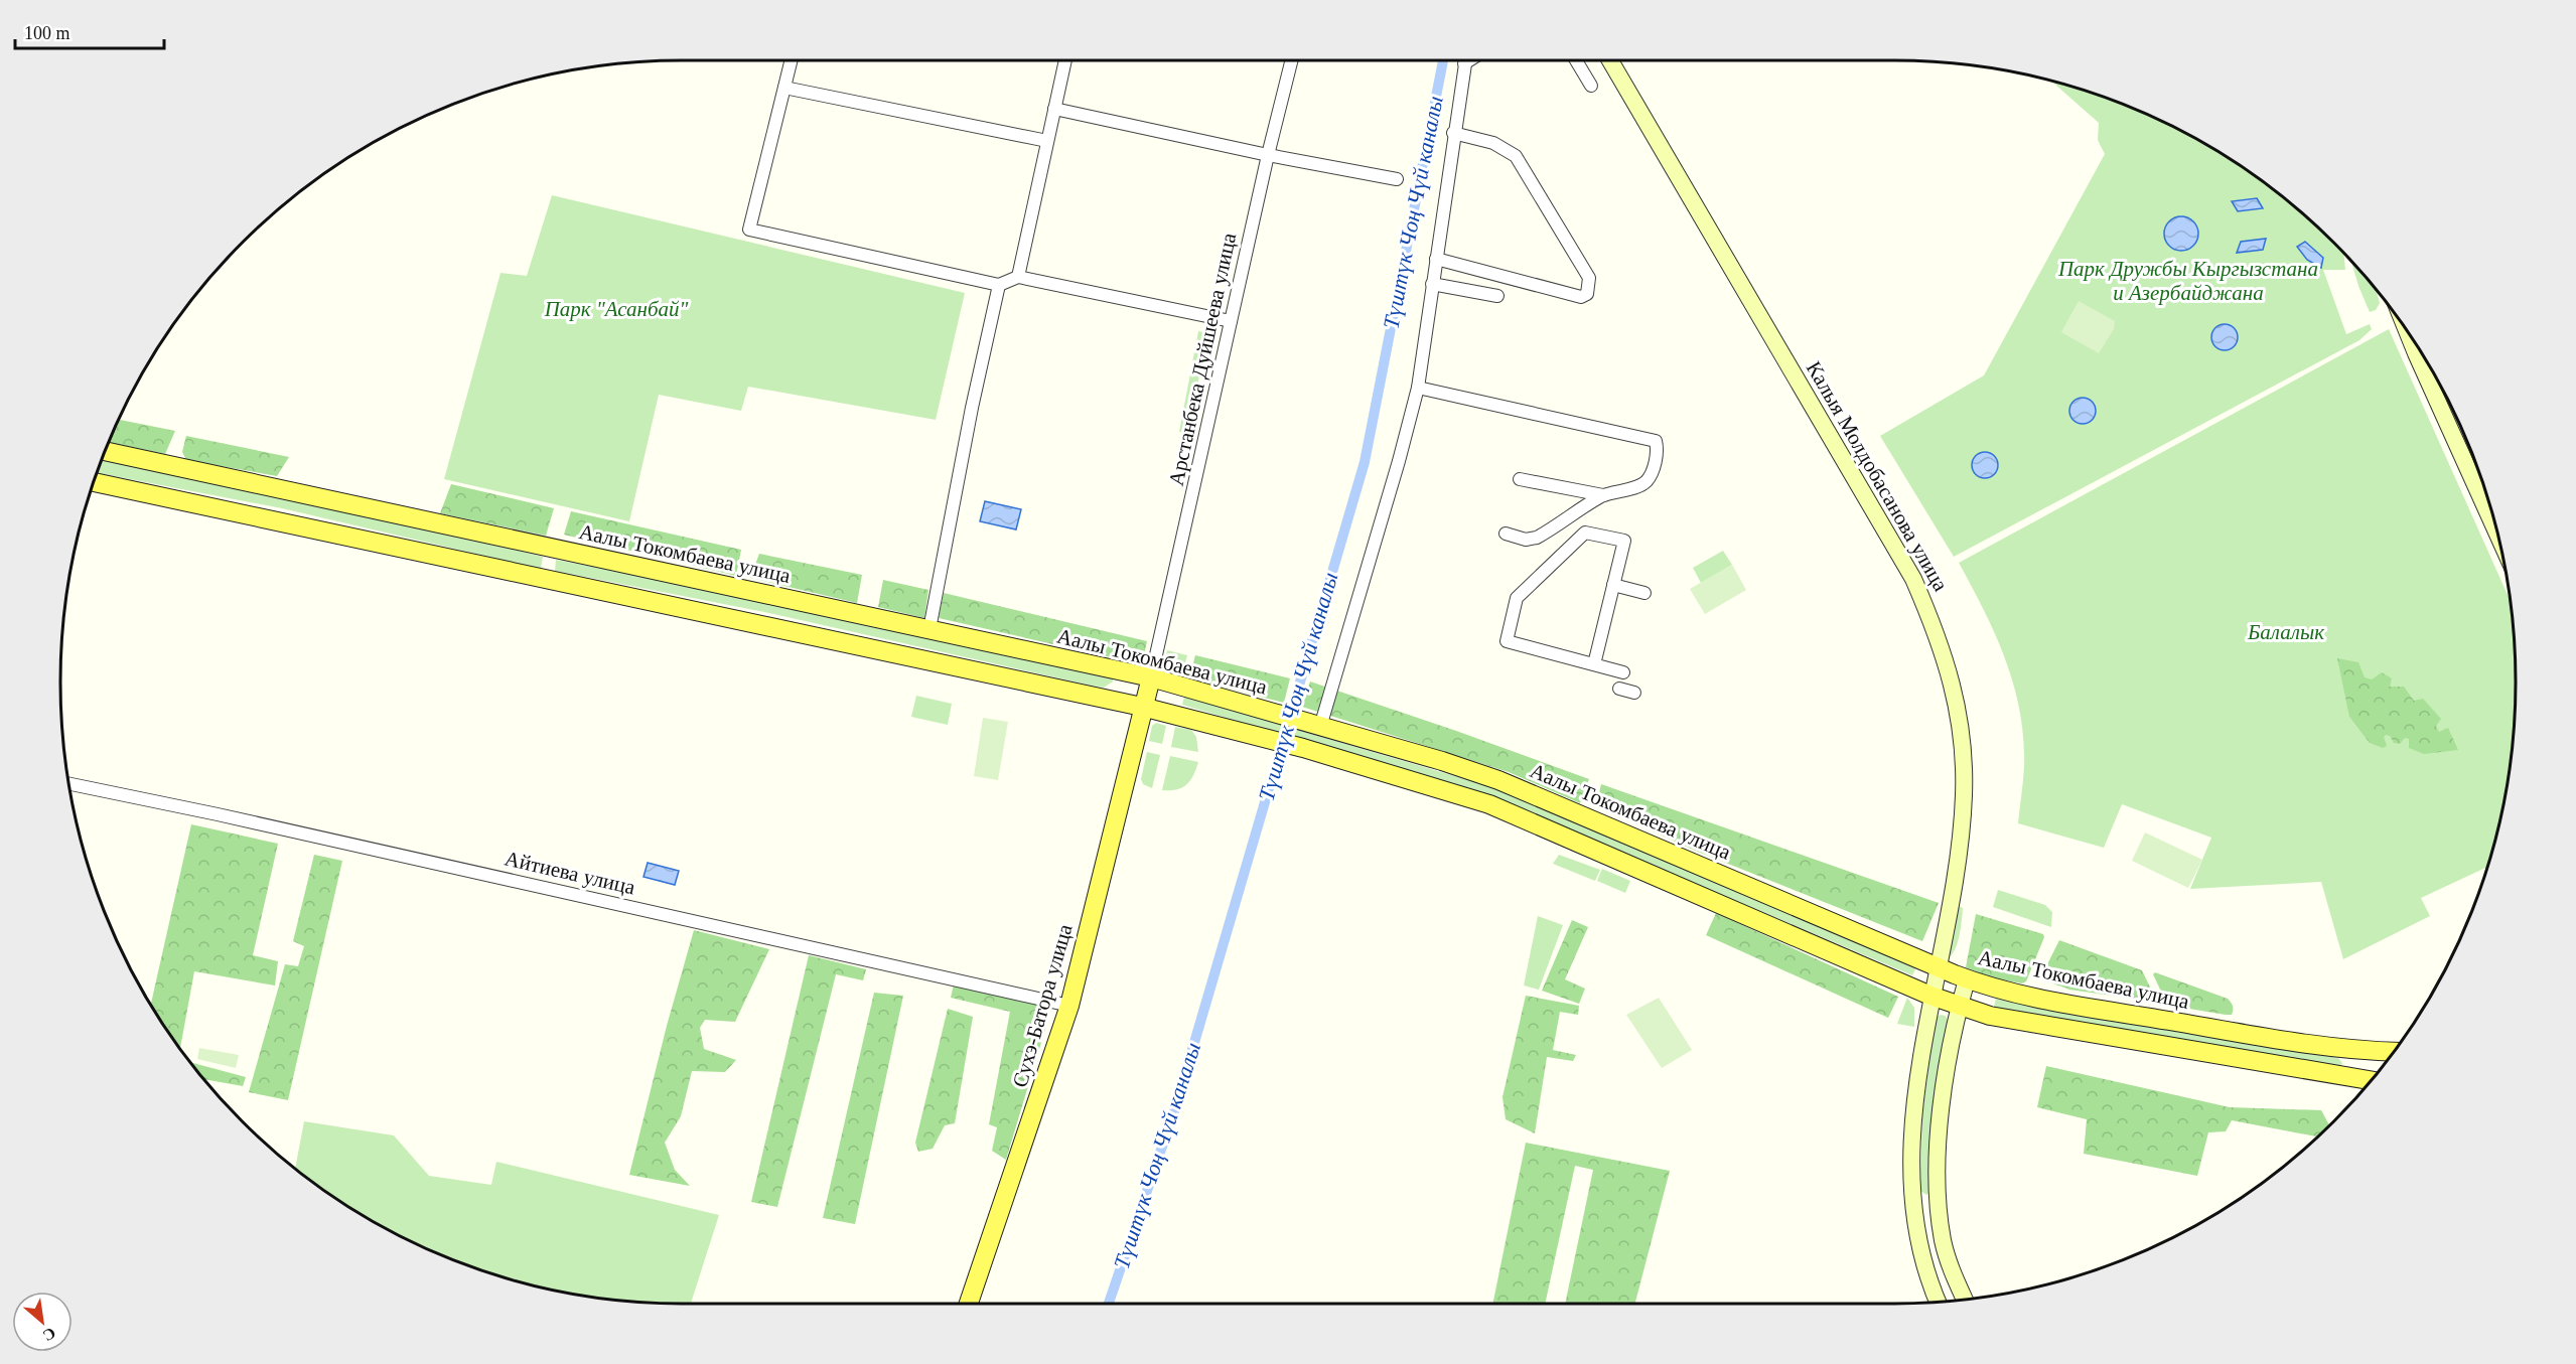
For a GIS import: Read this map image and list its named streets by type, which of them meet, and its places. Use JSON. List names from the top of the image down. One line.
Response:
{"streets":{"main road":["Калыя Молдобасанова улица","Аалы Токомбаева улица","Сухэ-Батора улица"],"street":["Арстанбека Дуйшеева улица","Айтиева улица"]},"crossings":[["Арстанбека Дуйшеева улица","Аалы Токомбаева улица"],["Арстанбека Дуйшеева улица","Сухэ-Батора улица"],["Калыя Молдобасанова улица","Аалы Токомбаева улица"],["Аалы Токомбаева улица","Сухэ-Батора улица"],["Айтиева улица","Сухэ-Батора улица"]],"water":["Түштүк Чоң Чүй каналы"],"parks":["Парк Дружбы Кыргызстана и Азербайджана","Парк \"Асанбай\"","Балалык"],"scale_bar":"100 m","north":"bottom right"}
